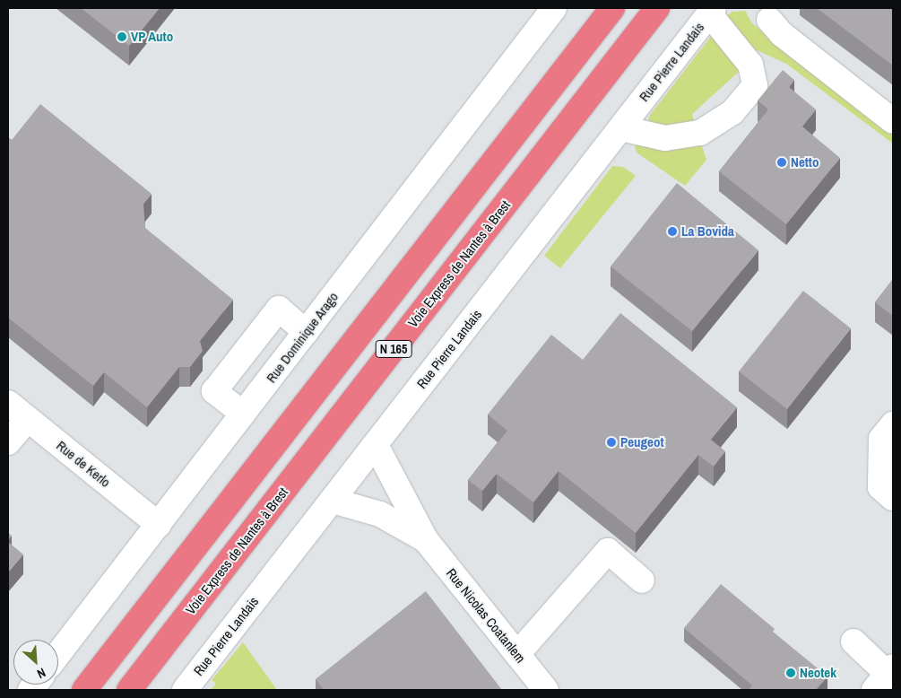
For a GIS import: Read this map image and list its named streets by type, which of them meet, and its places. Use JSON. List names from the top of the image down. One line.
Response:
{"streets":{"highway":["Voie Express de Nantes à Brest","N 165"],"street":["Rue Pierre Landais","Rue Dominique Arago","Rue de Kerlo","Rue Nicolas Coatanlem"]},"crossings":[["Rue Pierre Landais","Rue Nicolas Coatanlem"],["Rue Dominique Arago","Rue de Kerlo"]],"places":["VP Auto","Netto","La Bovida","Peugeot","Neotek"],"north":"bottom right"}
